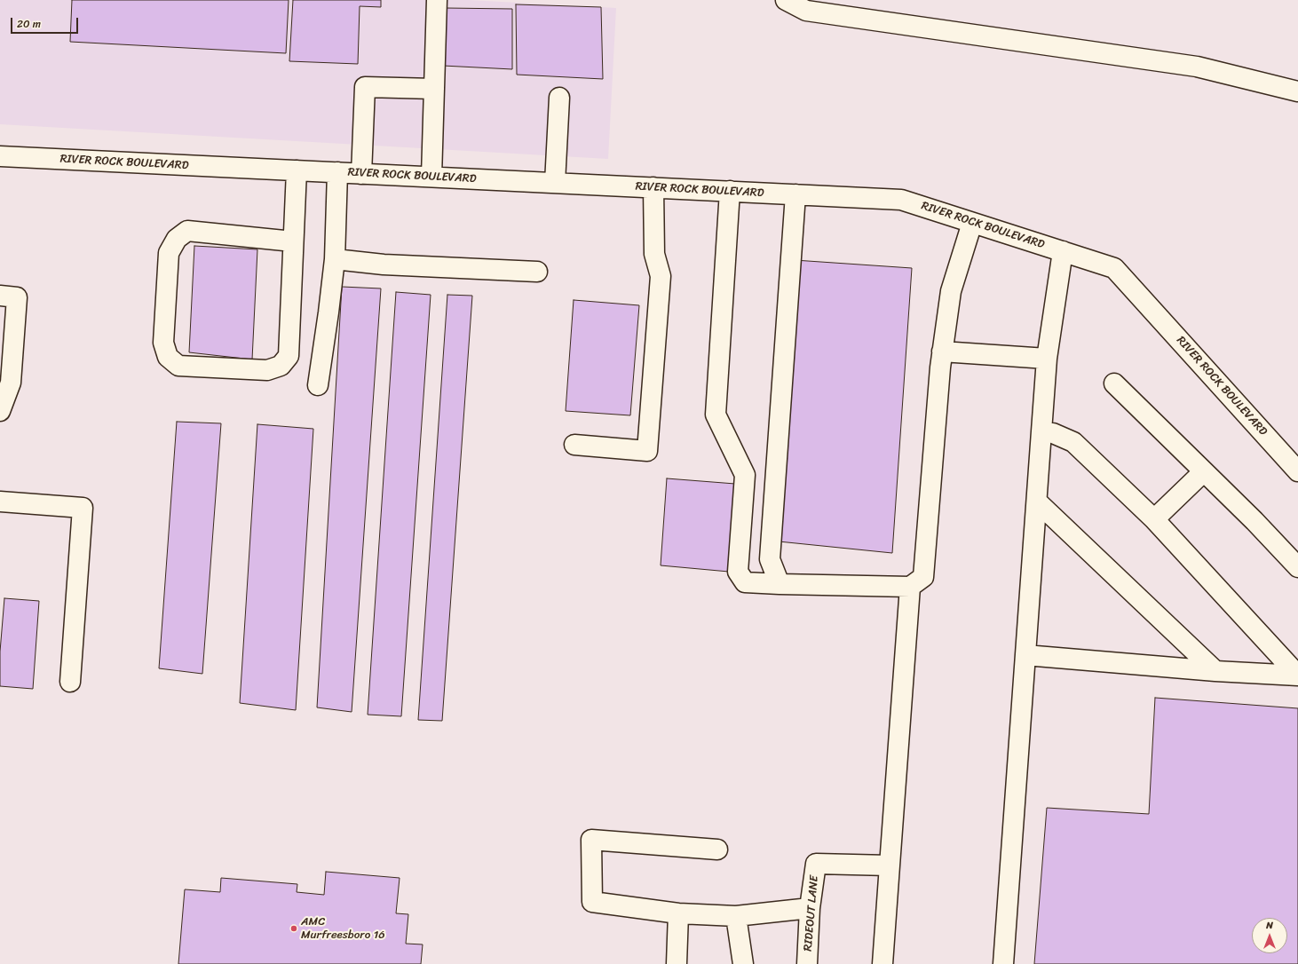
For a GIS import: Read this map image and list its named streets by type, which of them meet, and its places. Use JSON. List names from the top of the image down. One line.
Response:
{"streets":{"main road":["RIVER ROCK BOULEVARD","RIDEOUT LANE"]},"places":["AMC Murfreesboro 16"],"scale_bar":"20 m","north":"top"}
